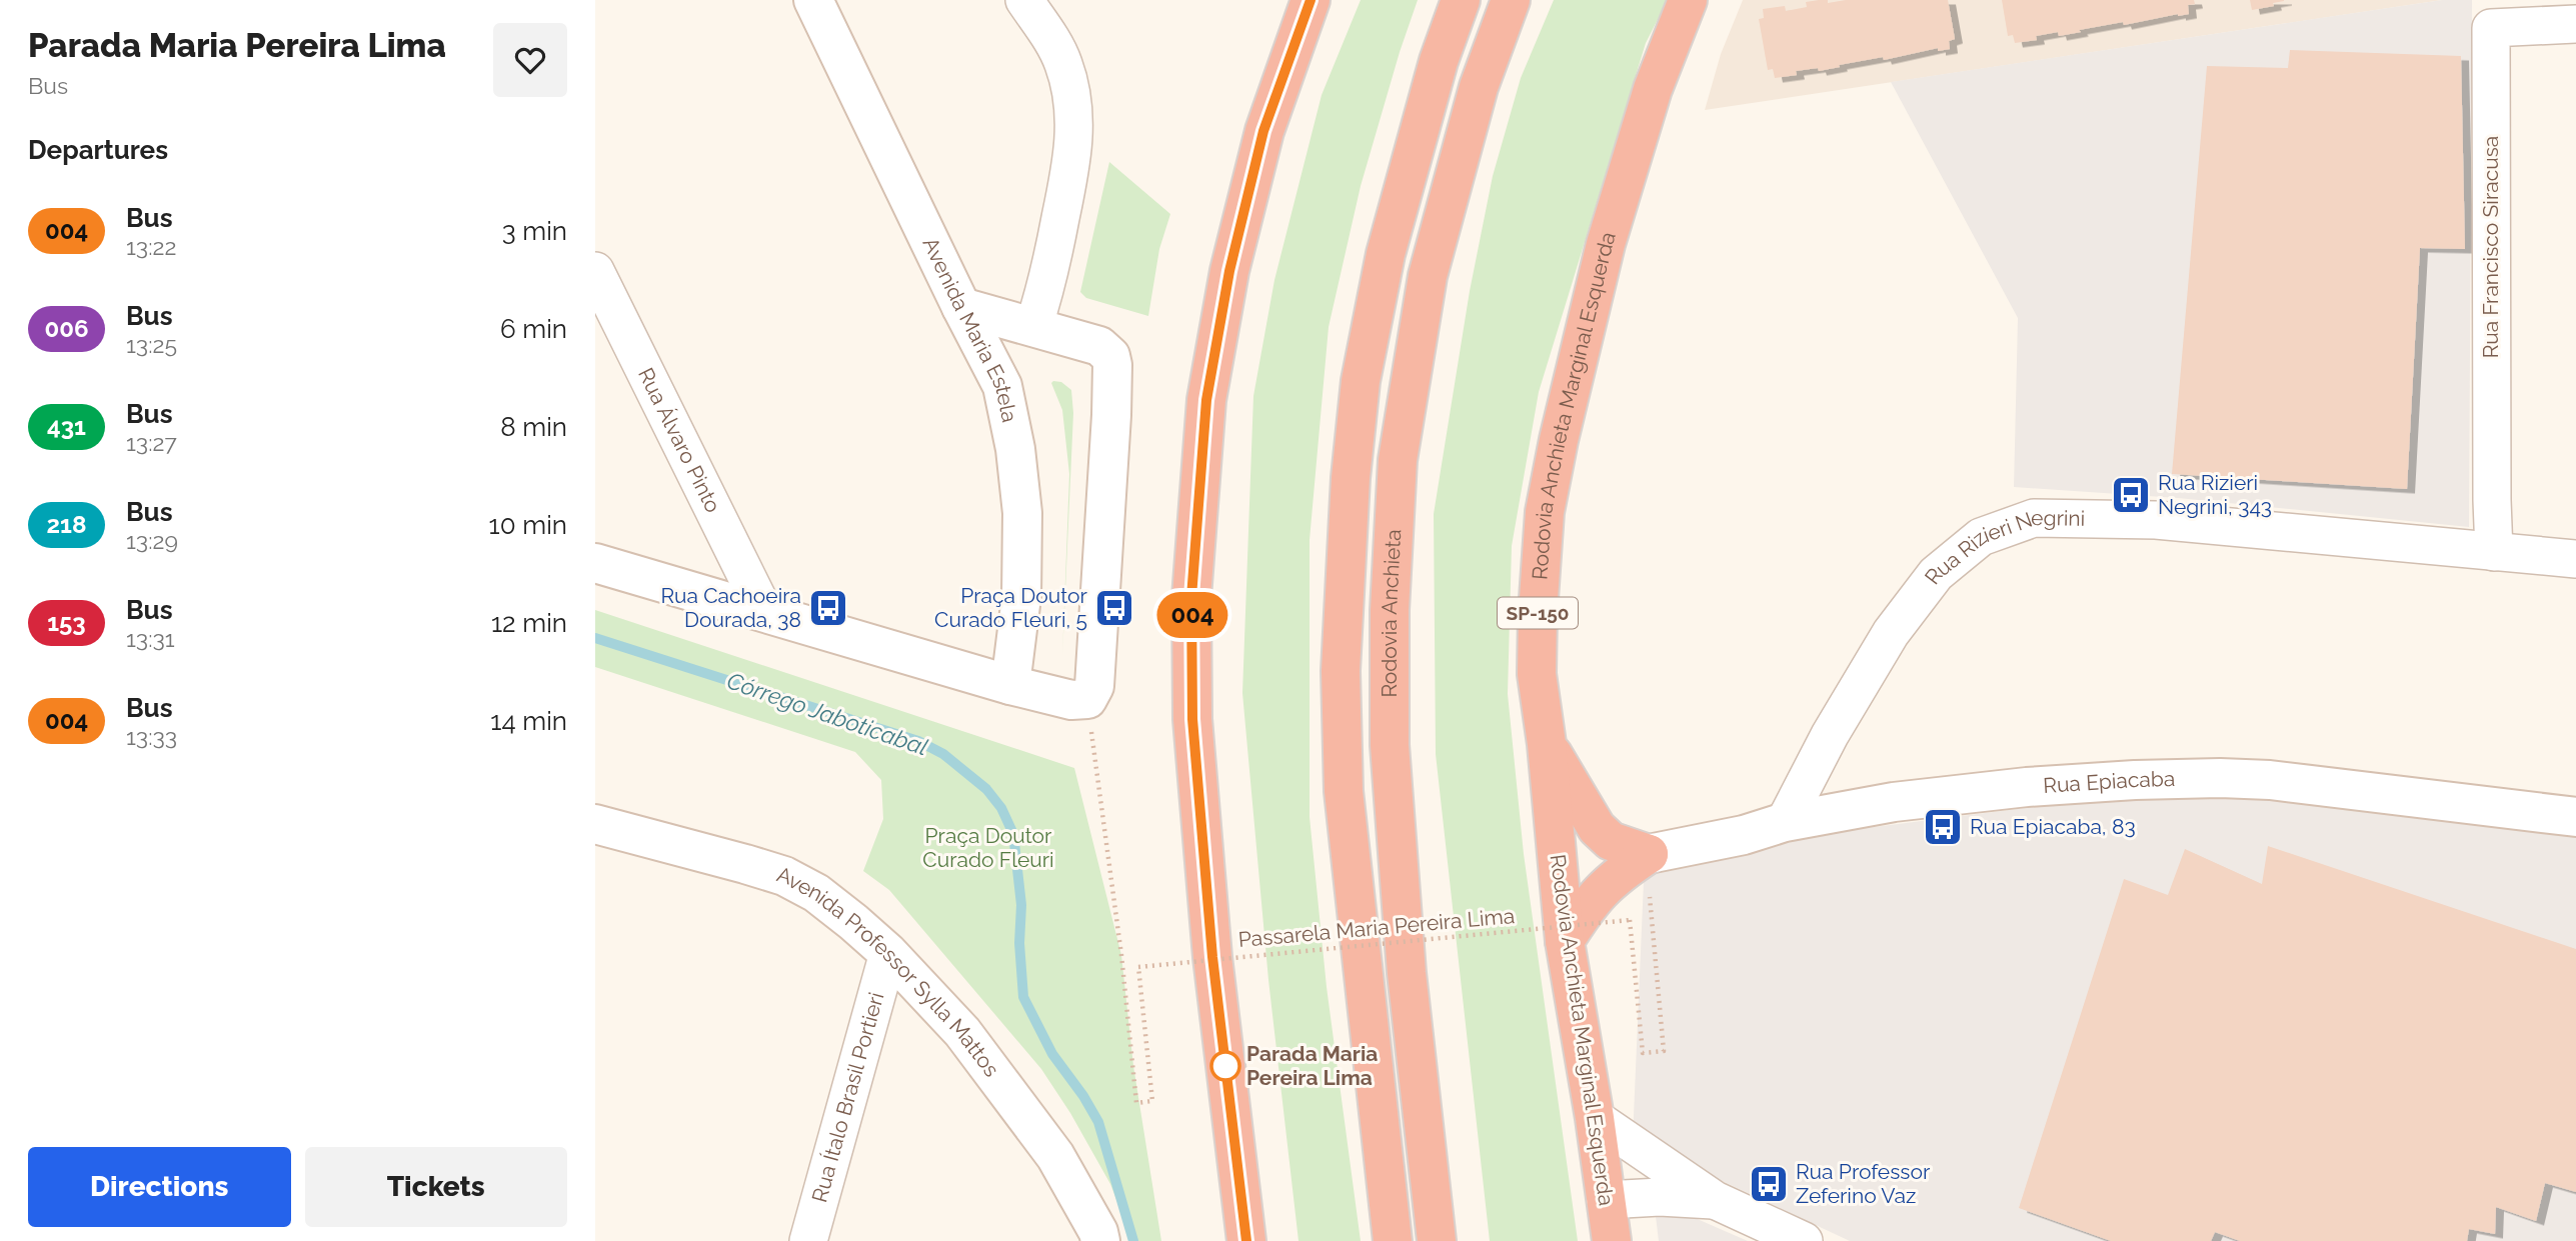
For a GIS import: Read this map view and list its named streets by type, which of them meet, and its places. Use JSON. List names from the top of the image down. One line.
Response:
{"streets":{"highway":["Rodovia Anchieta Marginal Esquerda","SP-150","Rodovia Anchieta"],"street":["Rua Francisco Siracusa","Avenida Maria Estela","Rua Álvaro Pinto","Rua Rizieri Negrini","Rua Epiacaba","Avenida Professor Sylla Mattos","Rua Ítalo Brasil Portieri"],"path":["Passarela Maria Pereira Lima"]},"crossings":[["Rua Francisco Siracusa","Rua Rizieri Negrini"],["Rua Rizieri Negrini","Rua Epiacaba"],["Avenida Professor Sylla Mattos","Rua Ítalo Brasil Portieri"]],"water":["Córrego Jaboticabal"],"parks":["Praça Doutor Curado Fleuri"],"places":{"bus stop":["Rua Rizieri Negrini, 343","Rua Cachoeira Dourada, 38","Praça Doutor Curado Fleuri, 5","Rua Epiacaba, 83","Rua Professor Zeferino Vaz"],"other":["Parada Maria Pereira Lima"]},"lines":["bus line 004"],"page":{"heading":[["Parada Maria Pereira Lima","Bus"],"Departures"],"on_map":"004","list":[{"mark":"004","name":"Bus","note":"13:22","value":"3 min"},{"mark":"006","name":"Bus","note":"13:25","value":"6 min"},{"mark":"431","name":"Bus","note":"13:27","value":"8 min"},{"mark":"218","name":"Bus","note":"13:29","value":"10 min"},{"mark":"153","name":"Bus","note":"13:31","value":"12 min"},{"mark":"004","name":"Bus","note":"13:33","value":"14 min"}],"buttons":["Directions","Tickets"]}}
